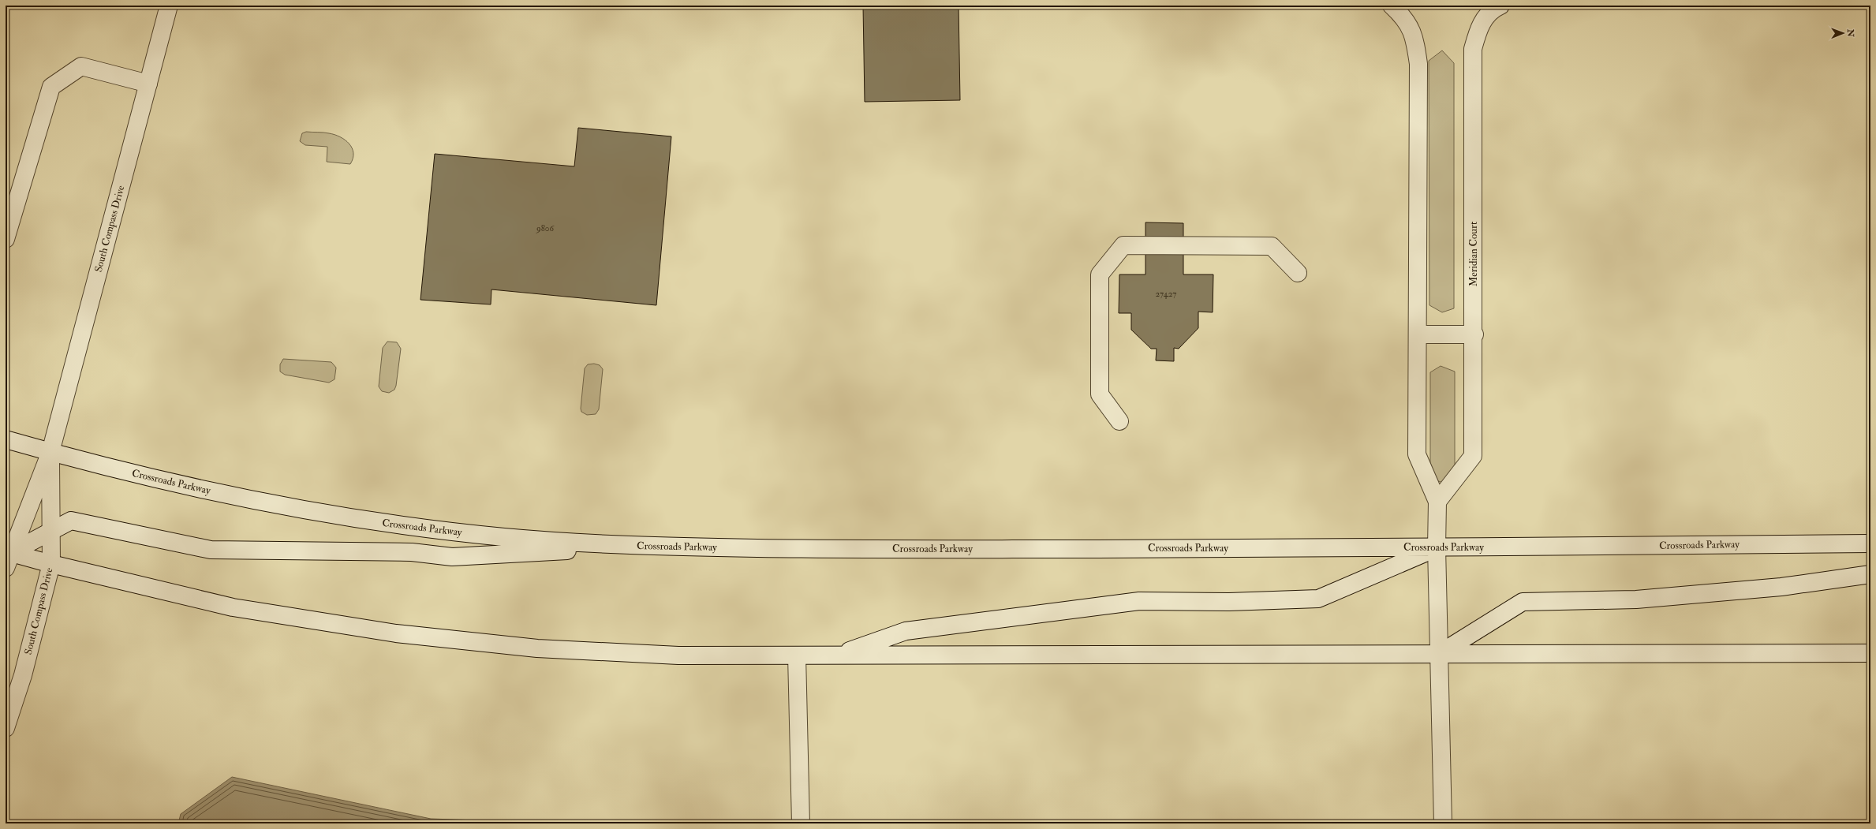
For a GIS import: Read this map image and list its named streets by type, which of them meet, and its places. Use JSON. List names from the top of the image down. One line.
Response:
{"streets":{"street":["South Compass Drive","Meridian Court","Crossroads Parkway"]},"crossings":[["South Compass Drive","Crossroads Parkway"]],"house_numbers":["9806","27427"],"north":"right"}
